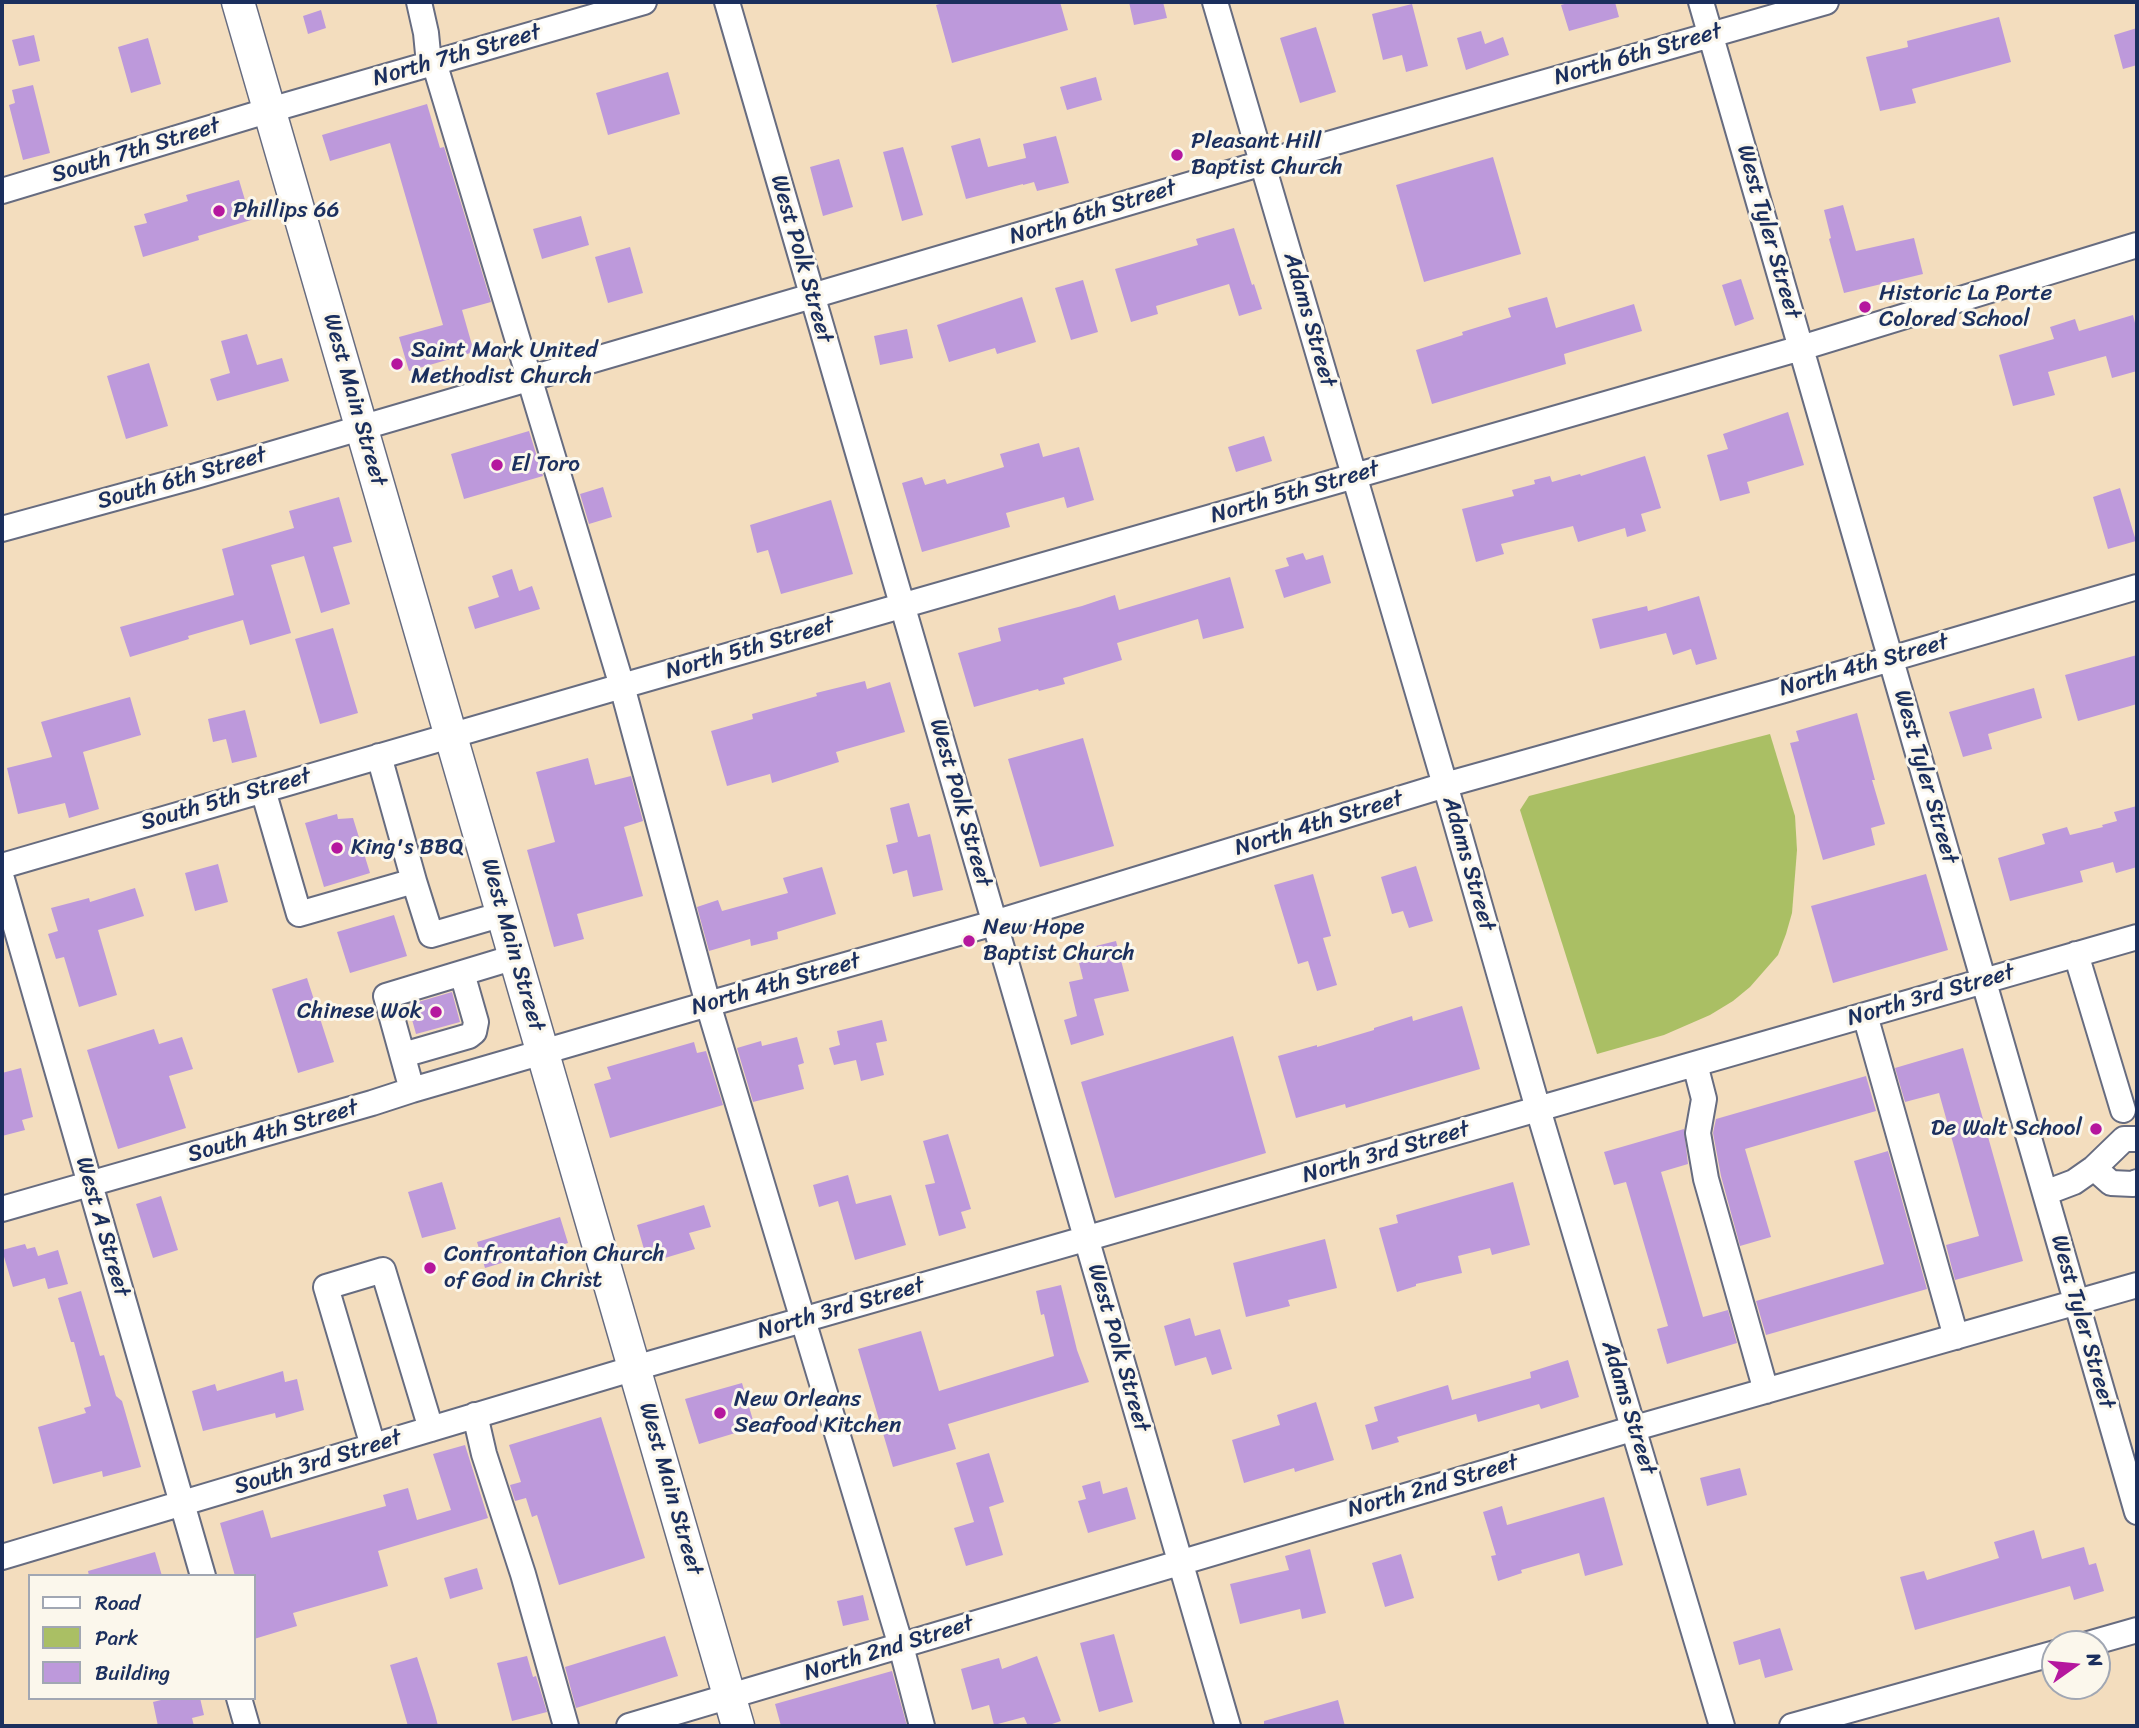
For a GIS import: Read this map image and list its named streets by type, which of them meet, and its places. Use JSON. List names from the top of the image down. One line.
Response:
{"streets":{"main road":["West Main Street"],"street":["North 6th Street","North 7th Street","South 7th Street","West Tyler Street","West Polk Street","Adams Street","South 6th Street","North 5th Street","North 4th Street","South 5th Street","North 3rd Street","South 4th Street","West A Street","South 3rd Street","North 2nd Street"]},"crossings":[["North 6th Street","West Tyler Street"],["North 6th Street","West Polk Street"],["North 6th Street","Adams Street"],["North 6th Street","West Main Street"],["North 6th Street","South 6th Street"],["North 7th Street","South 7th Street"],["North 7th Street","West Main Street"],["South 7th Street","West Main Street"],["West Tyler Street","North 5th Street"],["West Tyler Street","North 4th Street"],["West Tyler Street","North 3rd Street"],["West Tyler Street","North 2nd Street"],["West Polk Street","North 5th Street"],["West Polk Street","North 4th Street"],["West Polk Street","North 3rd Street"],["West Polk Street","North 2nd Street"],["Adams Street","North 5th Street"],["Adams Street","North 4th Street"],["Adams Street","North 3rd Street"],["Adams Street","North 2nd Street"],["West Main Street","South 6th Street"],["West Main Street","North 5th Street"],["West Main Street","North 4th Street"],["West Main Street","South 5th Street"],["West Main Street","North 3rd Street"],["West Main Street","South 4th Street"],["West Main Street","South 3rd Street"],["West Main Street","North 2nd Street"],["North 5th Street","South 5th Street"],["North 4th Street","South 4th Street"],["North 3rd Street","South 3rd Street"],["South 4th Street","West A Street"],["West A Street","South 3rd Street"]],"places":["Pleasant Hill Baptist Church","Phillips 66","Historic La Porte Colored School","Saint Mark United Methodist Church","El Toro","King's BBQ","New Hope Baptist Church","Chinese Wok","De Walt School","Confrontation Church of God in Christ","New Orleans Seafood Kitchen"],"legend":["Road","Park","Building"],"north":"right"}
